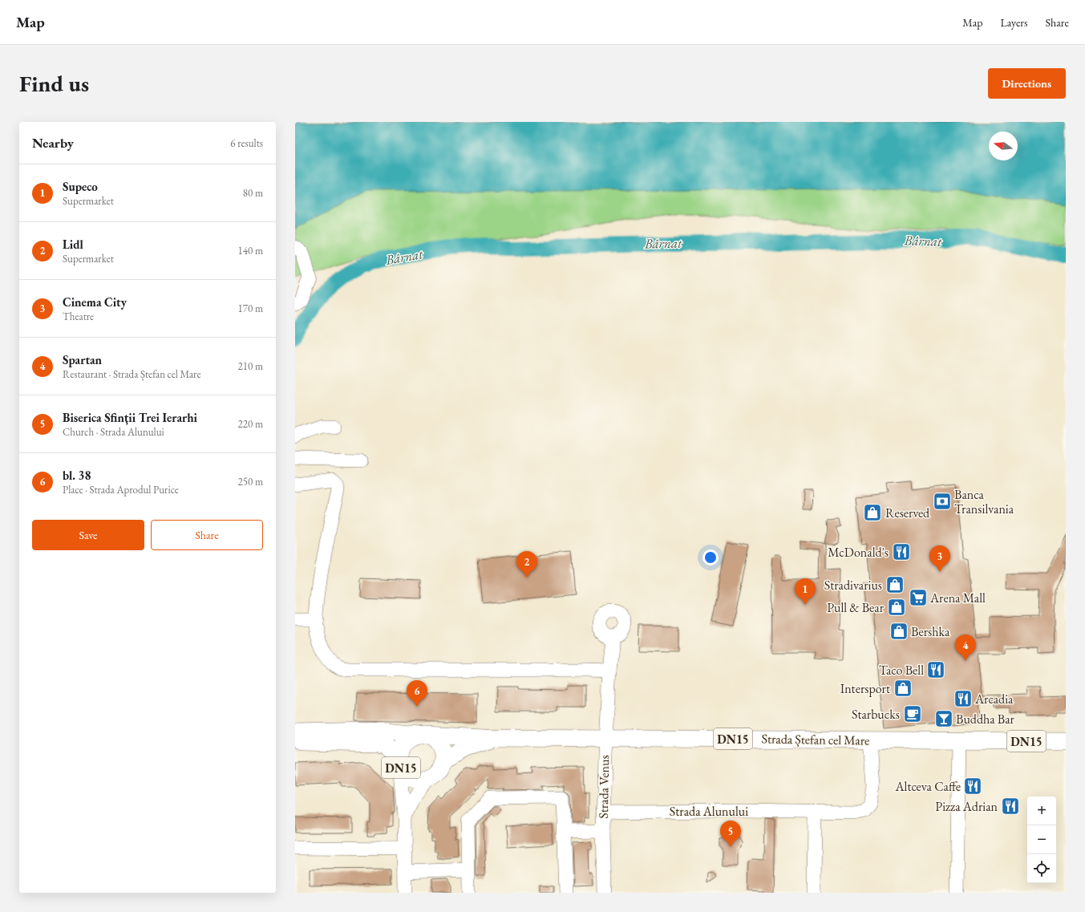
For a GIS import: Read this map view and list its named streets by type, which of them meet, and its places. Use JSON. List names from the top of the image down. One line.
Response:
{"streets":{"main road":["DN15","Strada Ștefan cel Mare"],"street":["Strada Venus","Strada Alunului"]},"crossings":[["DN15","Strada Ștefan cel Mare"],["Strada Ștefan cel Mare","Strada Venus"],["Strada Ștefan cel Mare","Strada Alunului"],["Strada Venus","Strada Alunului"]],"water":["Bârnat"],"places":{"bank":["Banca Transilvania"],"shop":["Reserved","Stradivarius","Pull & Bear","Bershka","Intersport"],"restaurant":["McDonald's","Taco Bell","Arcadia","Altceva Caffe","Pizza Adrian"],"supermarket":["Arena Mall"],"cafe":["Starbucks"],"bar":["Buddha Bar"]},"north":"left","page":{"header":"Map","nav":["Map","Layers","Share"],"buttons":["Directions",["Save","Share"]],"title":"Find us","heading":["Nearby","6 results"],"list":[{"mark":"1","name":"Supeco","note":"Supermarket","value":"80 m"},{"mark":"2","name":"Lidl","note":"Supermarket","value":"140 m"},{"mark":"3","name":"Cinema City","note":"Theatre","value":"170 m"},{"mark":"4","name":"Spartan","note":"Restaurant · Strada Ștefan cel Mare","value":"210 m"},{"mark":"5","name":"Biserica Sfinții Trei Ierarhi","note":"Church · Strada Alunului","value":"220 m"},{"mark":"6","name":"bl. 38","note":"Place · Strada Aprodul Purice","value":"250 m"}],"pins":["3","2","1","4","6","5"],"map_buttons":["+","−"]}}
